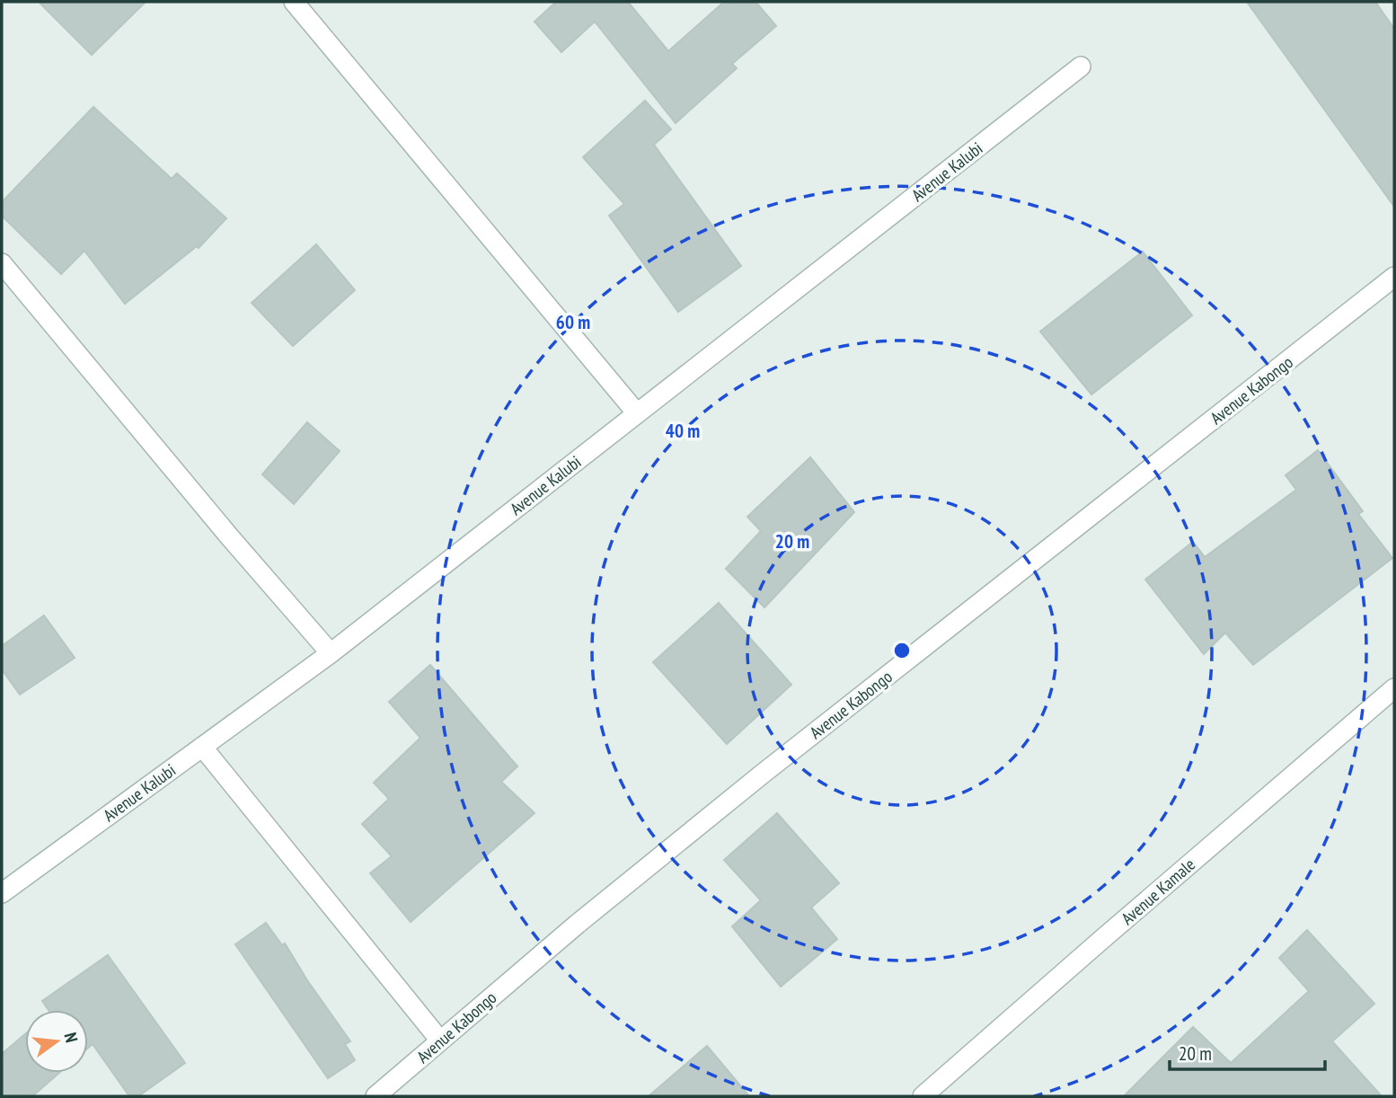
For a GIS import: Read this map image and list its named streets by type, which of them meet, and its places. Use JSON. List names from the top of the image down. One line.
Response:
{"streets":{"street":["Avenue Kalubi","Avenue Kabongo","Avenue Kamale"]},"scale_bar":"20 m","north":"right","rings":["60 m","40 m","20 m"]}
